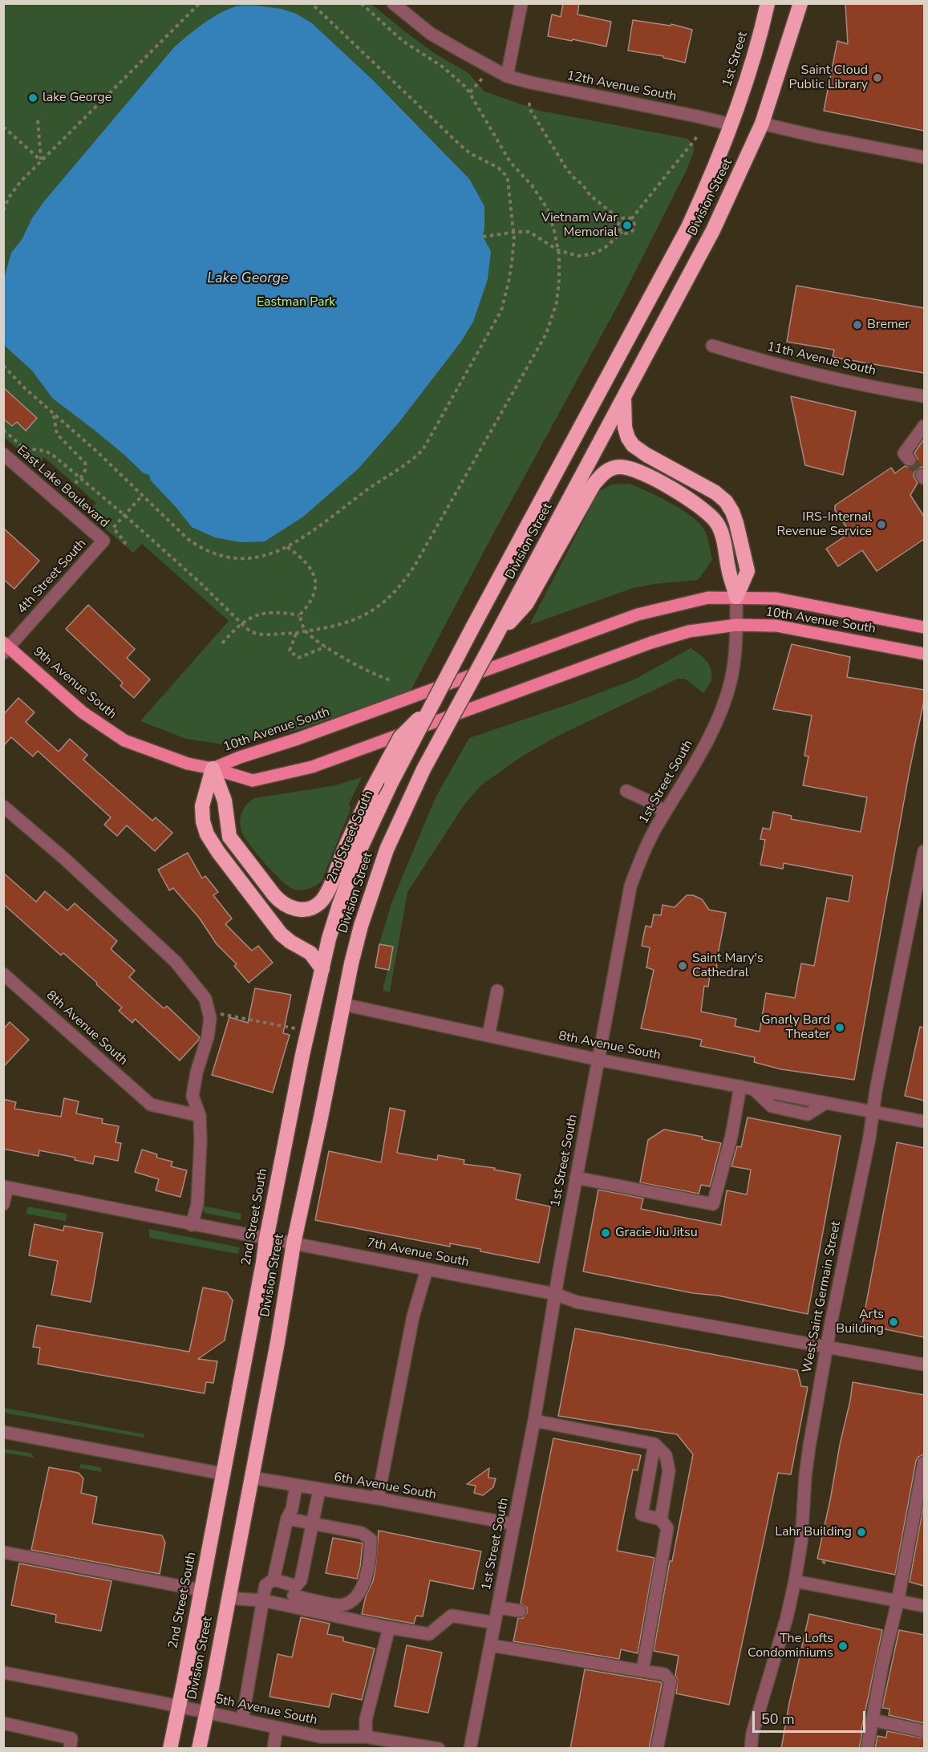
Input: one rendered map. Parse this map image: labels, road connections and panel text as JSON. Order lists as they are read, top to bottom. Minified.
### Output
{"streets":{"highway":["1st Street","Division Street","2nd Street South"],"main road":["10th Avenue South","9th Avenue South"],"street":["12th Avenue South","11th Avenue South","East Lake Boulevard","4th Street South","1st Street South","8th Avenue South","7th Avenue South","West Saint Germain Street","6th Avenue South","5th Avenue South"]},"crossings":[["1st Street","12th Avenue South"],["1st Street","Division Street"],["12th Avenue South","Division Street"],["Division Street","2nd Street South"],["Division Street","8th Avenue South"],["Division Street","7th Avenue South"],["Division Street","6th Avenue South"],["Division Street","5th Avenue South"],["East Lake Boulevard","4th Street South"],["4th Street South","9th Avenue South"],["10th Avenue South","9th Avenue South"],["10th Avenue South","1st Street South"],["1st Street South","8th Avenue South"],["1st Street South","7th Avenue South"],["1st Street South","6th Avenue South"],["2nd Street South","7th Avenue South"],["2nd Street South","5th Avenue South"],["8th Avenue South","West Saint Germain Street"],["7th Avenue South","West Saint Germain Street"]],"water":["Lake George"],"parks":["Eastman Park"],"places":["Saint Cloud Public Library","lake George","Vietnam War Memorial","Bremer","IRS-Internal Revenue Service","Saint Mary's Cathedral","Gnarly Bard Theater","Gracie Jiu Jitsu","Arts Building","Lahr Building","The Lofts Condominiums"],"scale_bar":"50 m"}
